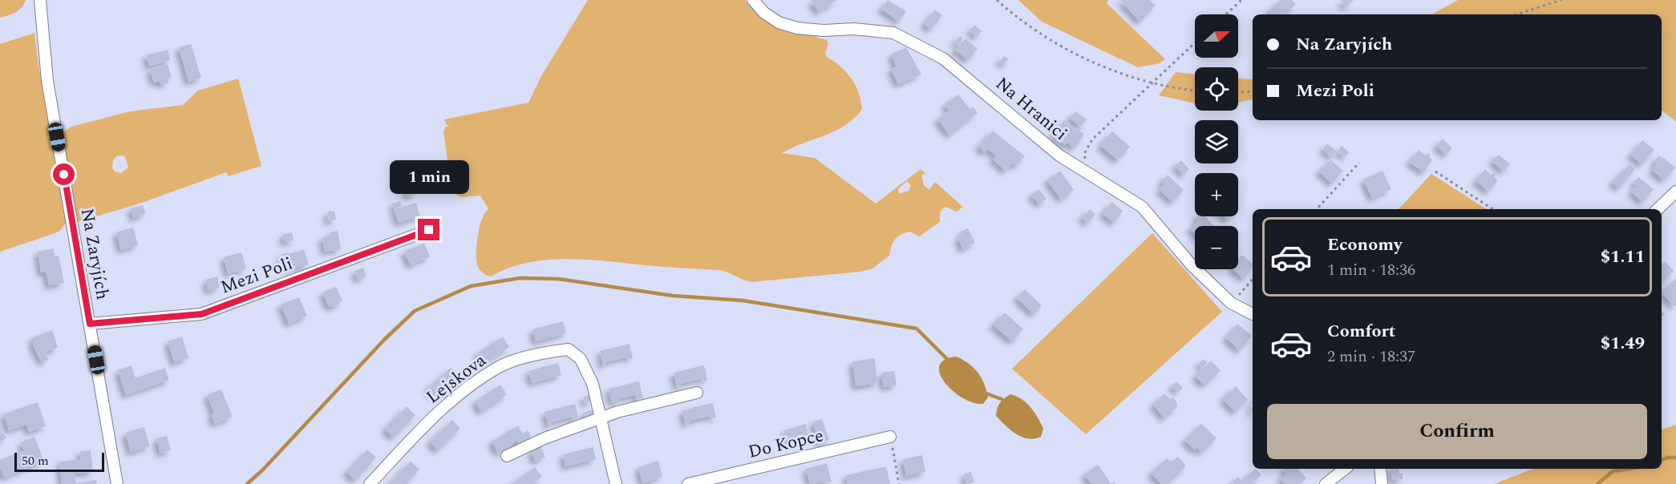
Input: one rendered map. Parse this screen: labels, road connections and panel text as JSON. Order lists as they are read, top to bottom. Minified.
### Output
{"streets":{"street":["Na Hranici","Na Zaryjích","Mezi Poli","Lejskova","Do Kopce"]},"crossings":[["Na Zaryjích","Mezi Poli"]],"scale_bar":"50 m","north":"right","page":{"map_buttons":["+","−"],"banner":["Na Zaryjích","Mezi Poli"],"bubble":"1 min","list":[{"name":"Economy","note":"1 min · 18:36","value":"$1.11"},{"name":"Comfort","note":"2 min · 18:37","value":"$1.49"}],"buttons":"Confirm","scale":"50 m"}}
